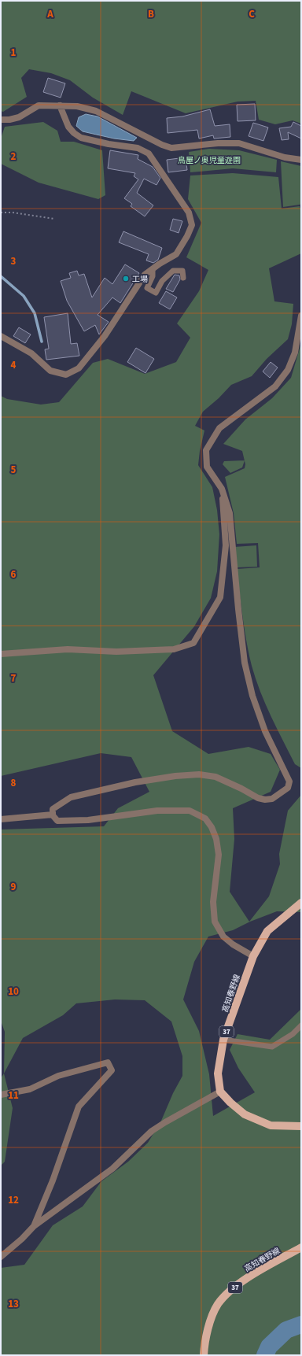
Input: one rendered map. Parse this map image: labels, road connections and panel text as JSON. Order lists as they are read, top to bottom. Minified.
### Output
{"streets":{"main road":["高知春野線","37"]},"parks":["鳥屋ノ奥児童遊園"],"places":["工場"],"grid":{"columns":["A","B","C"],"rows":["1","2","3","4","5","6","7","8","9","10","11","12","13"]}}
